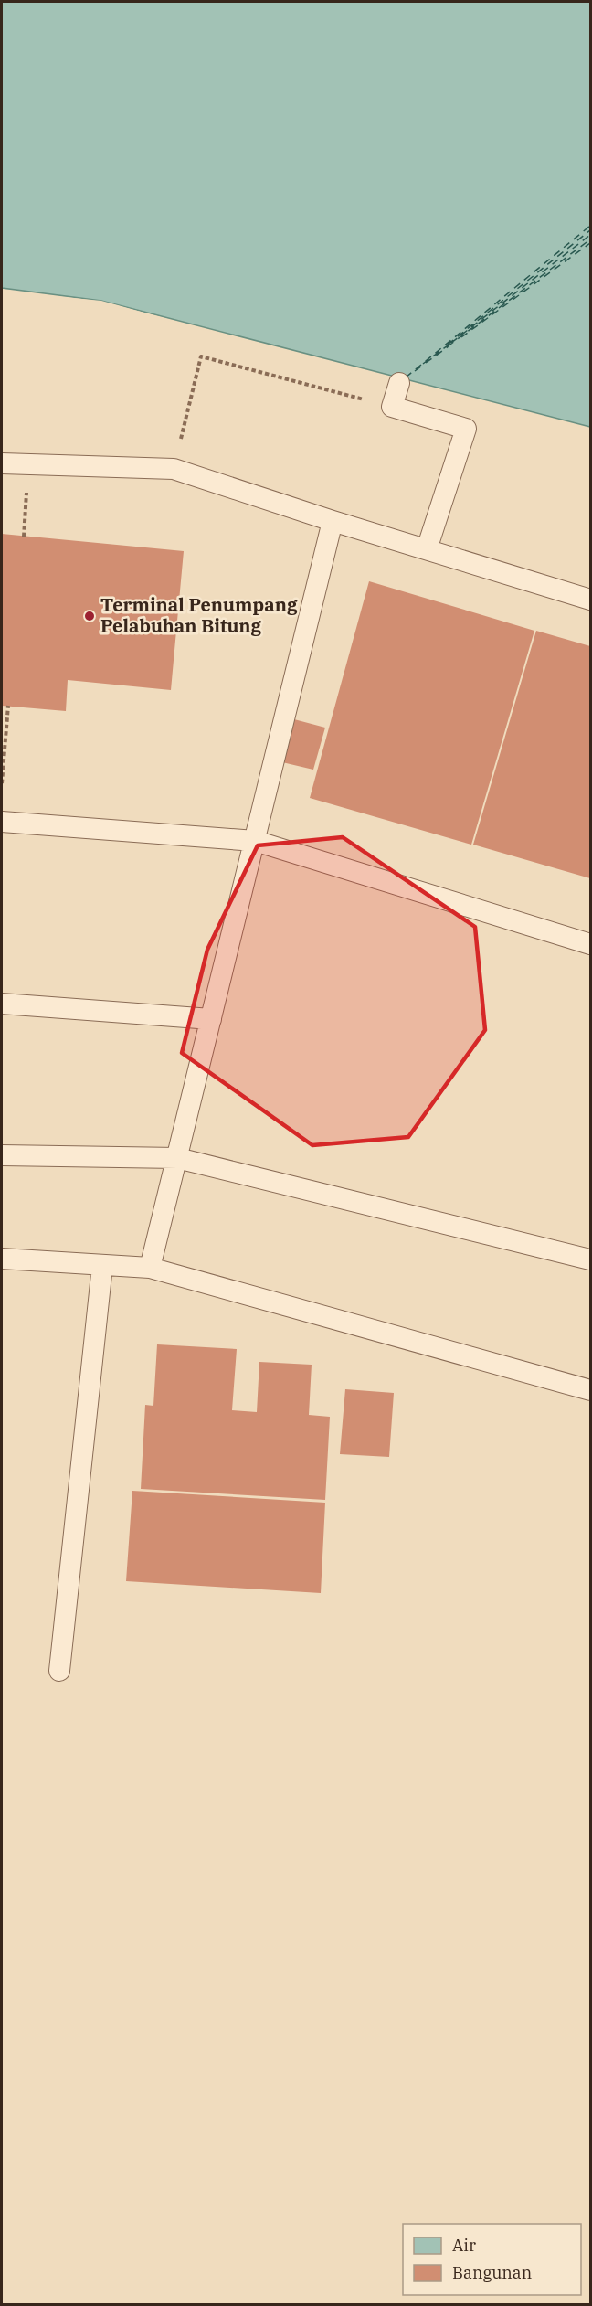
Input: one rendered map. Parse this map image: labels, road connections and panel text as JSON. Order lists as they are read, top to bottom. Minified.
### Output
{"places":["Terminal Penumpang Pelabuhan Bitung"],"legend":["Air","Bangunan"]}
